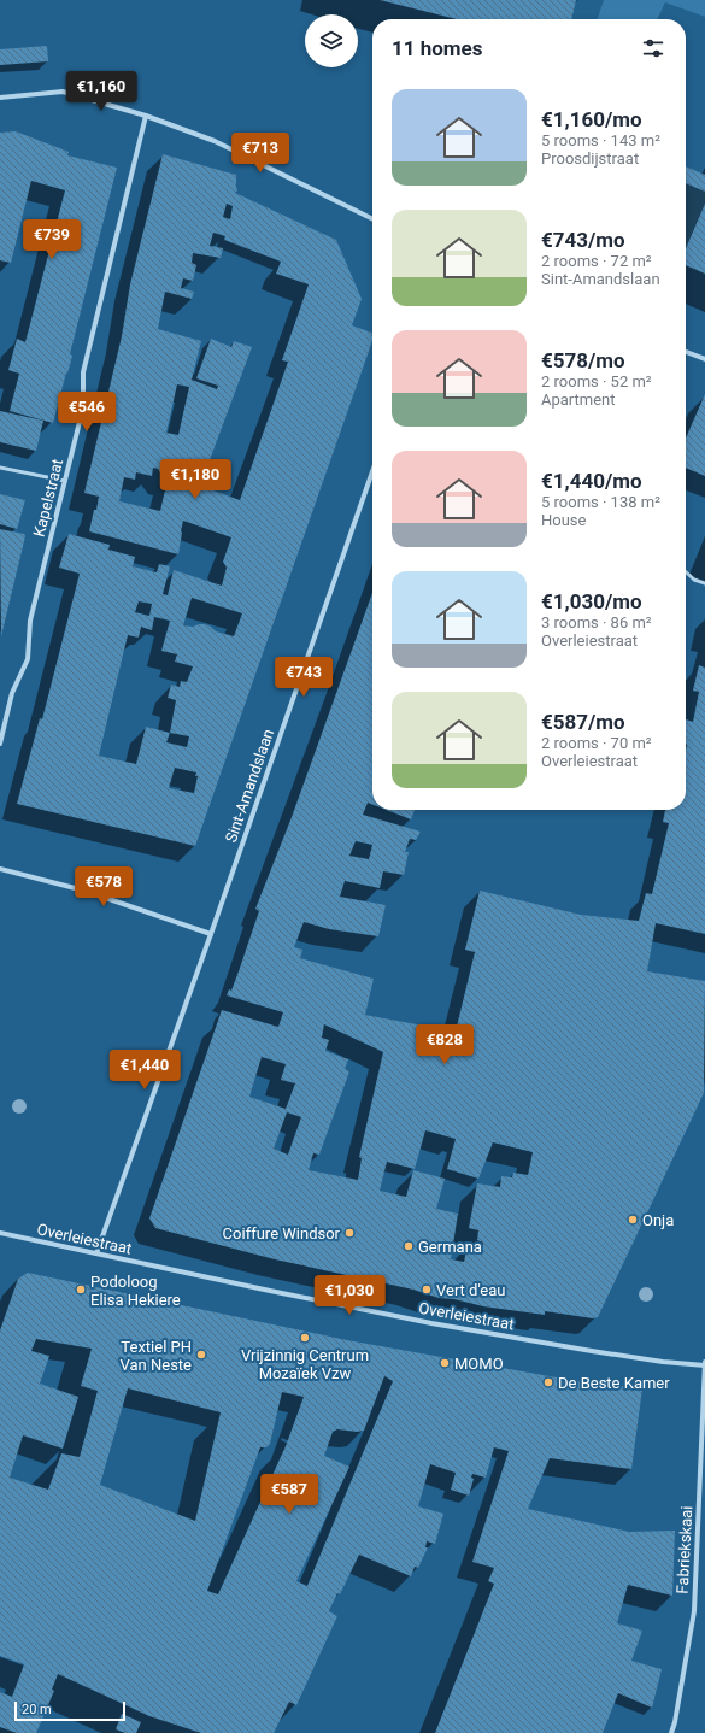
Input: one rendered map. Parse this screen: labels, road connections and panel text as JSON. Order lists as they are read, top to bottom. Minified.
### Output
{"streets":{"street":["Kapelstraat","Sint-Amandslaan","Overleiestraat","Fabriekskaai"]},"crossings":[["Sint-Amandslaan","Overleiestraat"],["Overleiestraat","Fabriekskaai"]],"places":["Onja","Coiffure Windsor","Germana","Podoloog Elisa Hekiere","Vert d'eau","Vrijzinnig Centrum Mozaïek Vzw","Textiel PH Van Neste","MOMO","De Beste Kamer"],"scale_bar":"20 m","page":{"heading":"11 homes","price":["€1,160","€713","€739","€546","€1,180","€743","€578","€828","€1,440","€1,030","€587"],"list":[{"name":"€1,160/mo","note":"5 rooms · 143 m² · Proosdijstraat"},{"name":"€743/mo","note":"2 rooms · 72 m² · Sint-Amandslaan"},{"name":"€578/mo","note":"2 rooms · 52 m² · Apartment"},{"name":"€1,440/mo","note":"5 rooms · 138 m² · House"},{"name":"€1,030/mo","note":"3 rooms · 86 m² · Overleiestraat"},{"name":"€587/mo","note":"2 rooms · 70 m² · Overleiestraat"}],"scale":"20 m"}}
